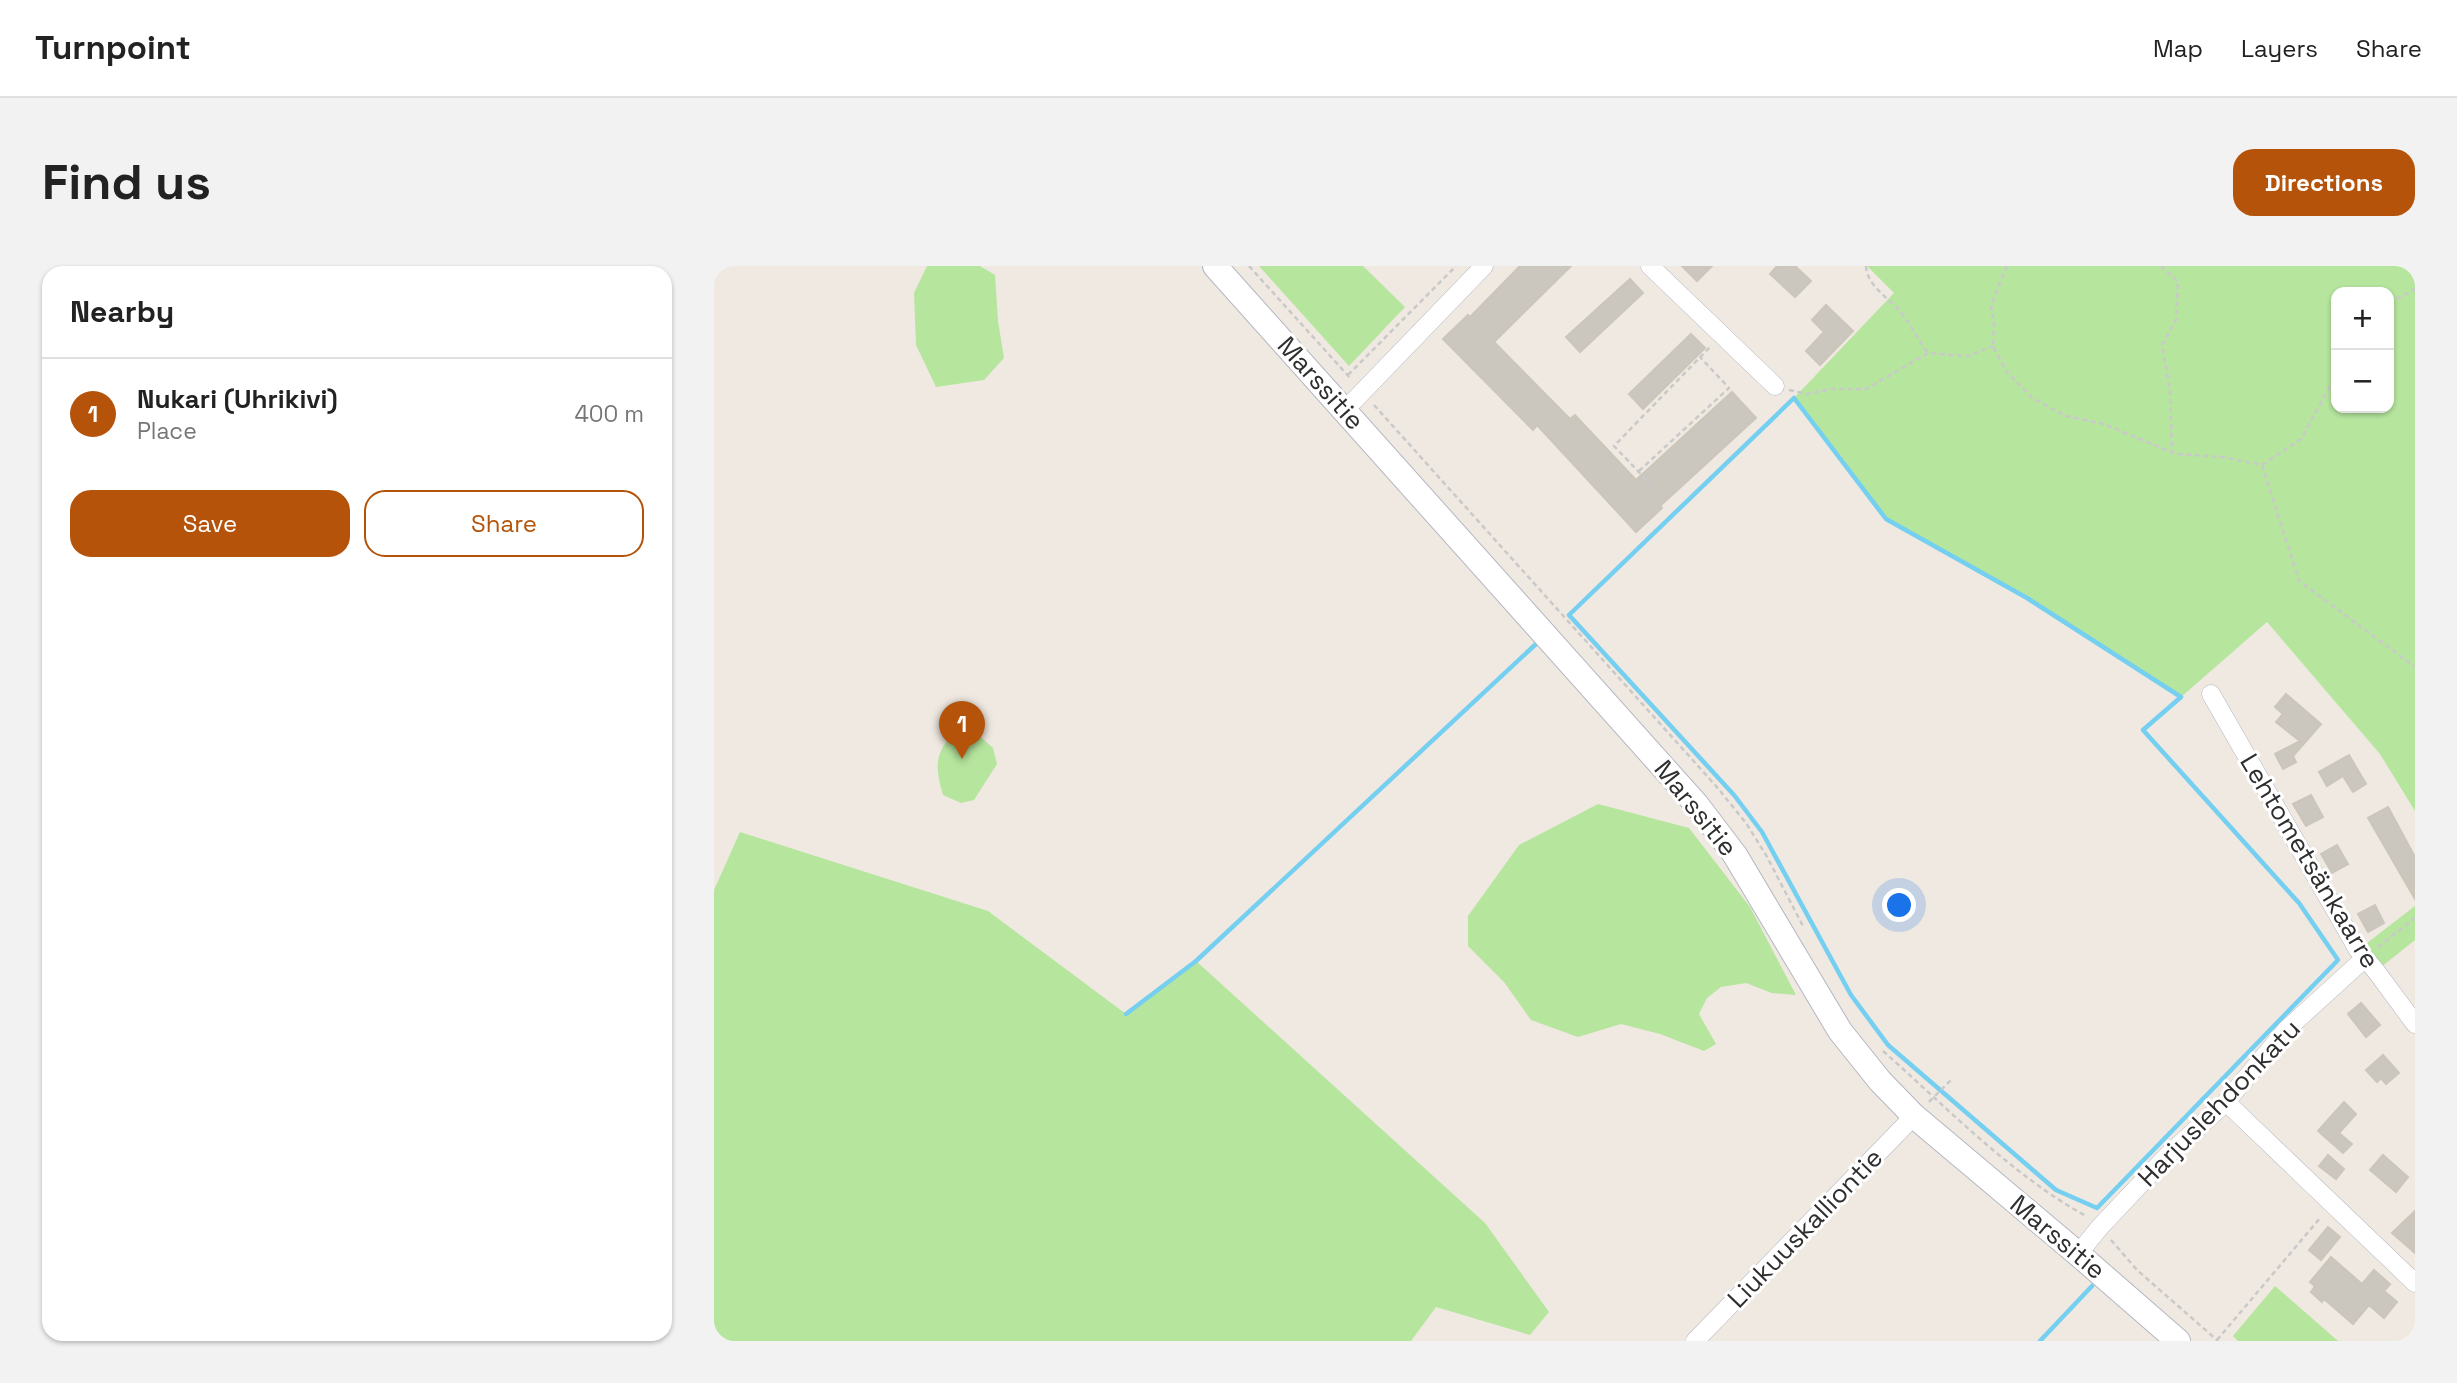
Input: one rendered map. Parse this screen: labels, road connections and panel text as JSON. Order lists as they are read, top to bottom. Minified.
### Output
{"streets":{"main road":["Marssitie"],"street":["Lehtometsänkaarre","Harjuslehdonkatu","Liukuuskalliontie"]},"crossings":[["Marssitie","Harjuslehdonkatu"],["Marssitie","Liukuuskalliontie"],["Lehtometsänkaarre","Harjuslehdonkatu"]],"page":{"header":"Turnpoint","nav":["Map","Layers","Share"],"buttons":["Directions",["Save","Share"]],"title":"Find us","heading":"Nearby","map_buttons":["+","−"],"list":[{"mark":"1","name":"Nukari (Uhrikivi)","note":"Place","value":"400 m"}],"pins":"1"}}
